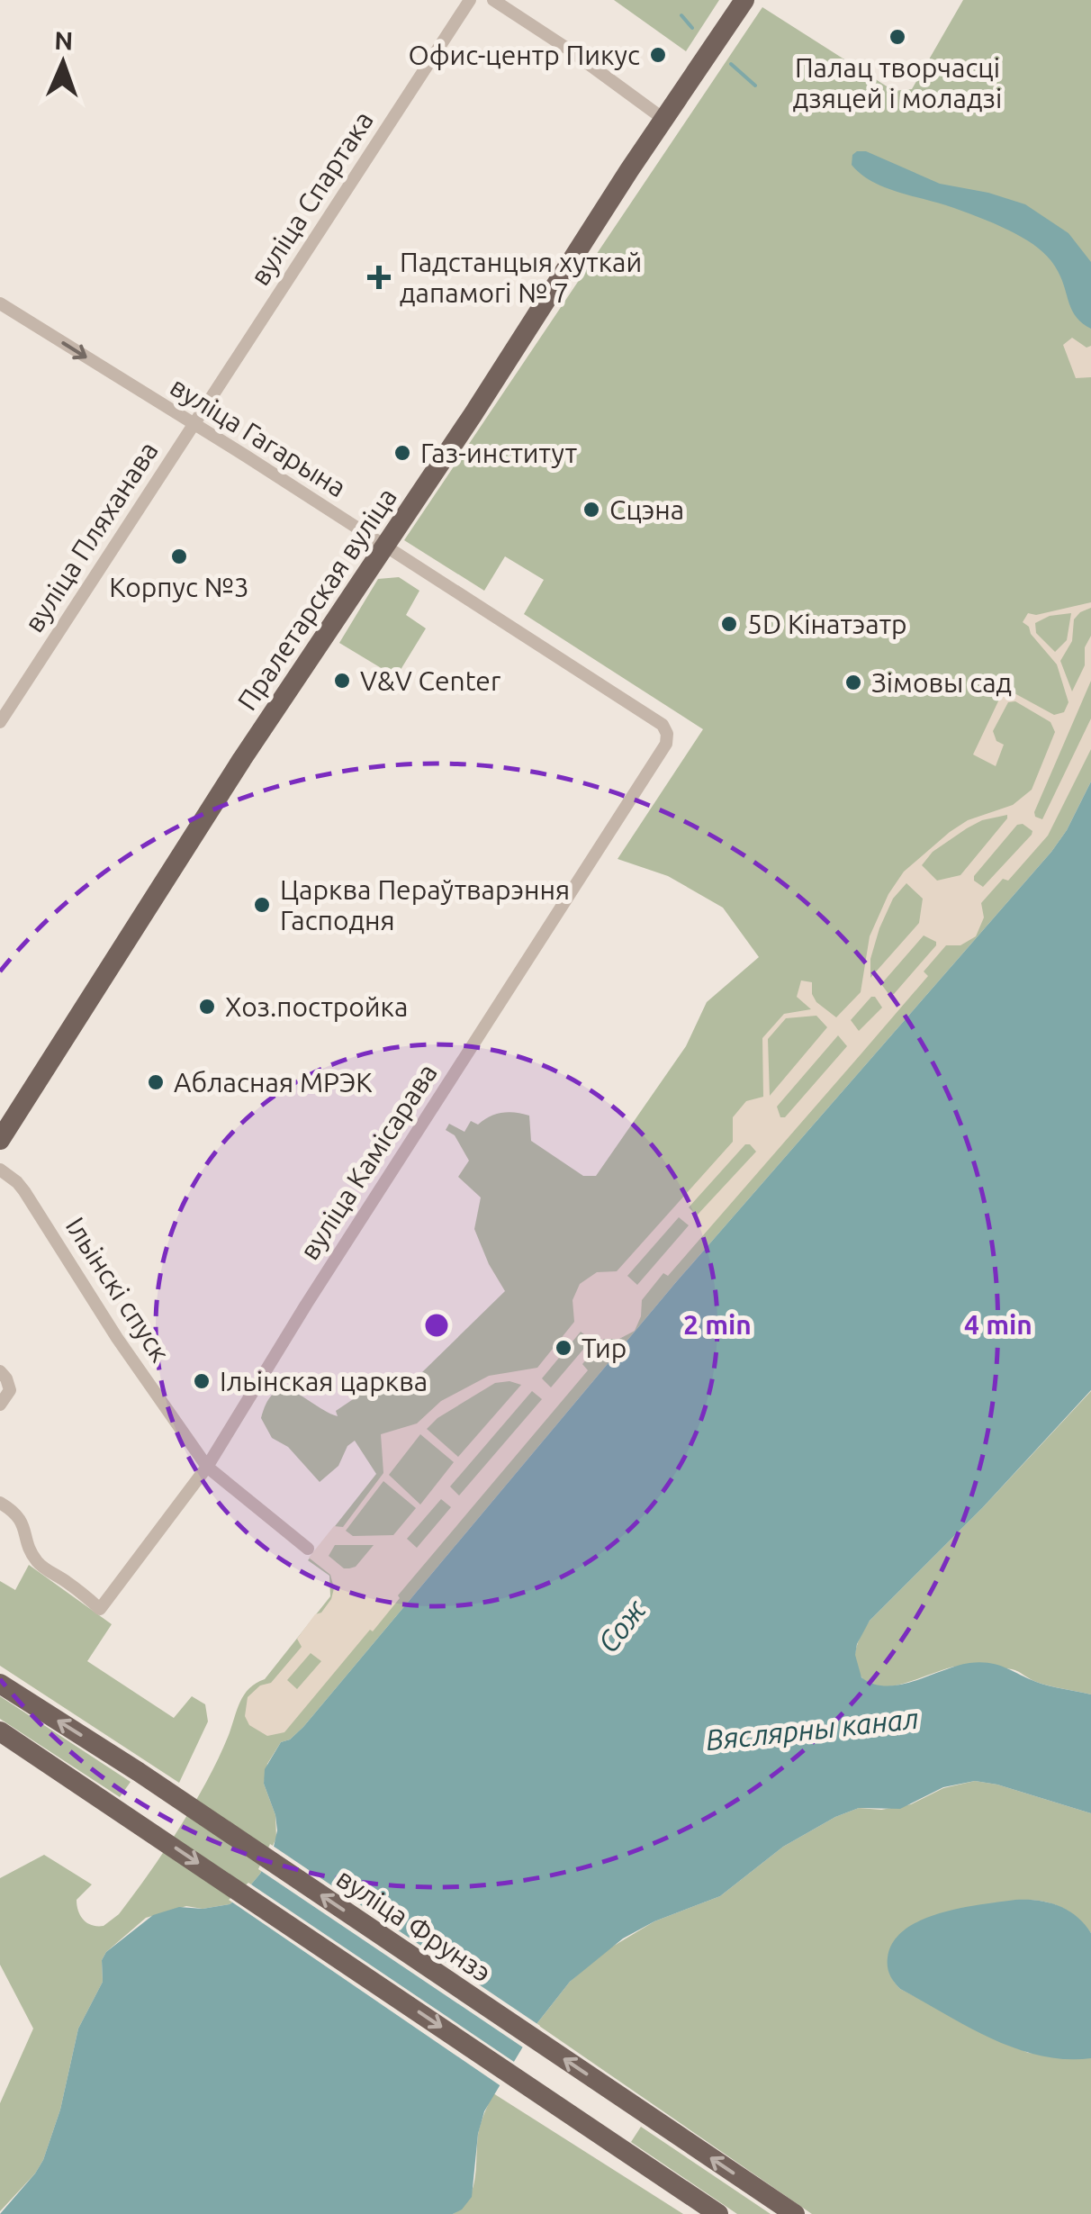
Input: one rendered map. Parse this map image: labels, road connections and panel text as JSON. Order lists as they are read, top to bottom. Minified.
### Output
{"streets":{"main road":["Пралетарская вуліца","вуліца Фрунзэ"],"street":["вуліца Спартака","вуліца Гагарына","вуліца Пляханава","вуліца Камісарава","Ільінскі спуск"]},"crossings":[["вуліца Спартака","вуліца Гагарына"],["вуліца Спартака","вуліца Пляханава"],["вуліца Гагарына","вуліца Пляханава"],["вуліца Гагарына","Пралетарская вуліца"],["вуліца Гагарына","вуліца Камісарава"],["вуліца Камісарава","Ільінскі спуск"]],"water":["Сож","Вяслярны канал"],"places":{"other":["Палац творчасці дзяцей і моладзі","Офис-центр Пикус","Газ-институт","Сцэна","Корпус №3","5D Кінатэатр","V&V Center","Зімовы сад","Царква Пераўтварэння Гасподня","Хоз.постройка","Абласная МРЭК","Тир","Ільінская царква"],"health":["Падстанцыя хуткай дапамогі № 7"]},"north":"top","rings":["2 min","4 min"]}
